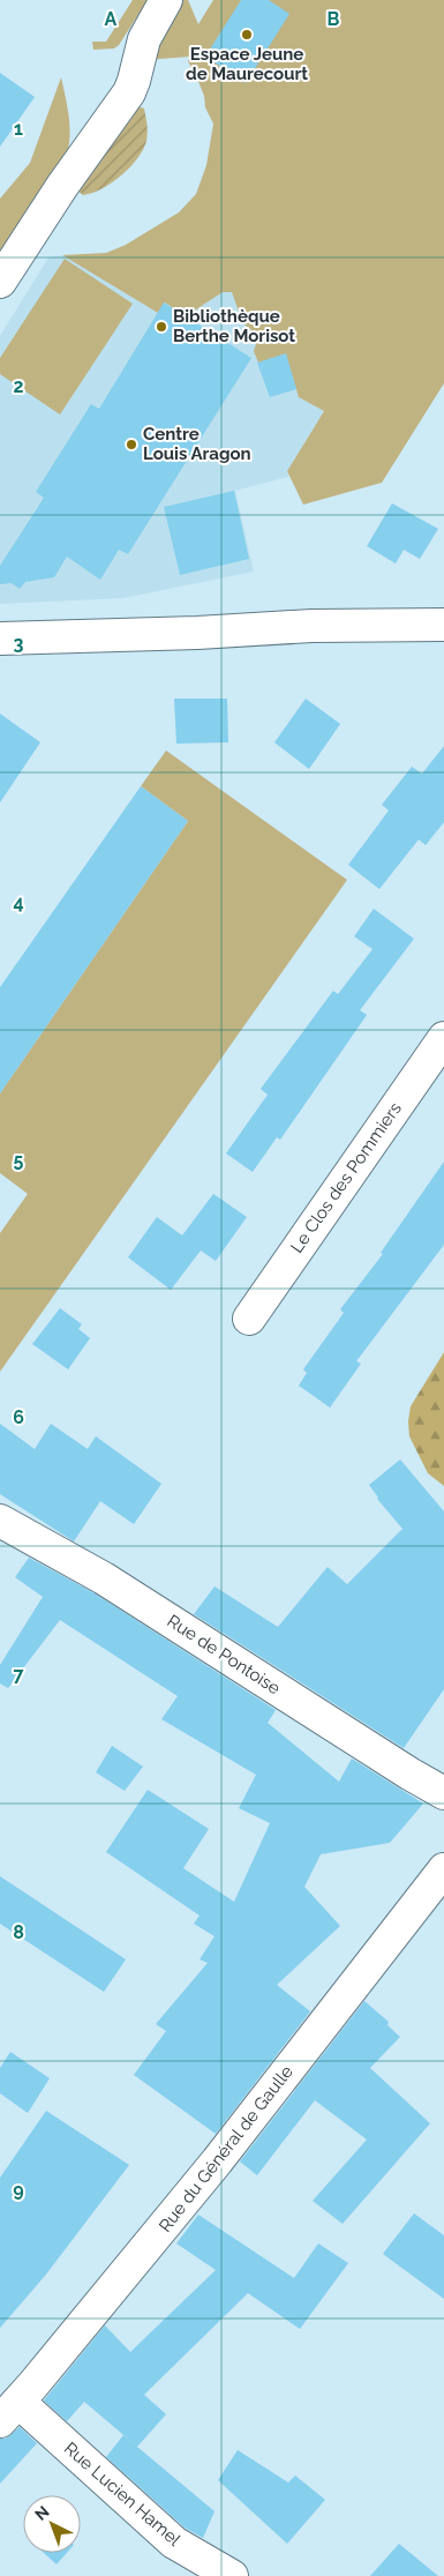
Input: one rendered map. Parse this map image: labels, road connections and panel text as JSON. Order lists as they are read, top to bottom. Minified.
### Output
{"streets":{"street":["Le Clos des Pommiers","Rue de Pontoise","Rue du Général de Gaulle","Rue Lucien Hamel"]},"crossings":[["Rue du Général de Gaulle","Rue Lucien Hamel"]],"places":["Espace Jeune de Maurecourt","Bibliothèque Berthe Morisot","Centre Louis Aragon"],"north":"top left","grid":{"columns":["A","B"],"rows":["1","2","3","4","5","6","7","8","9"]}}
